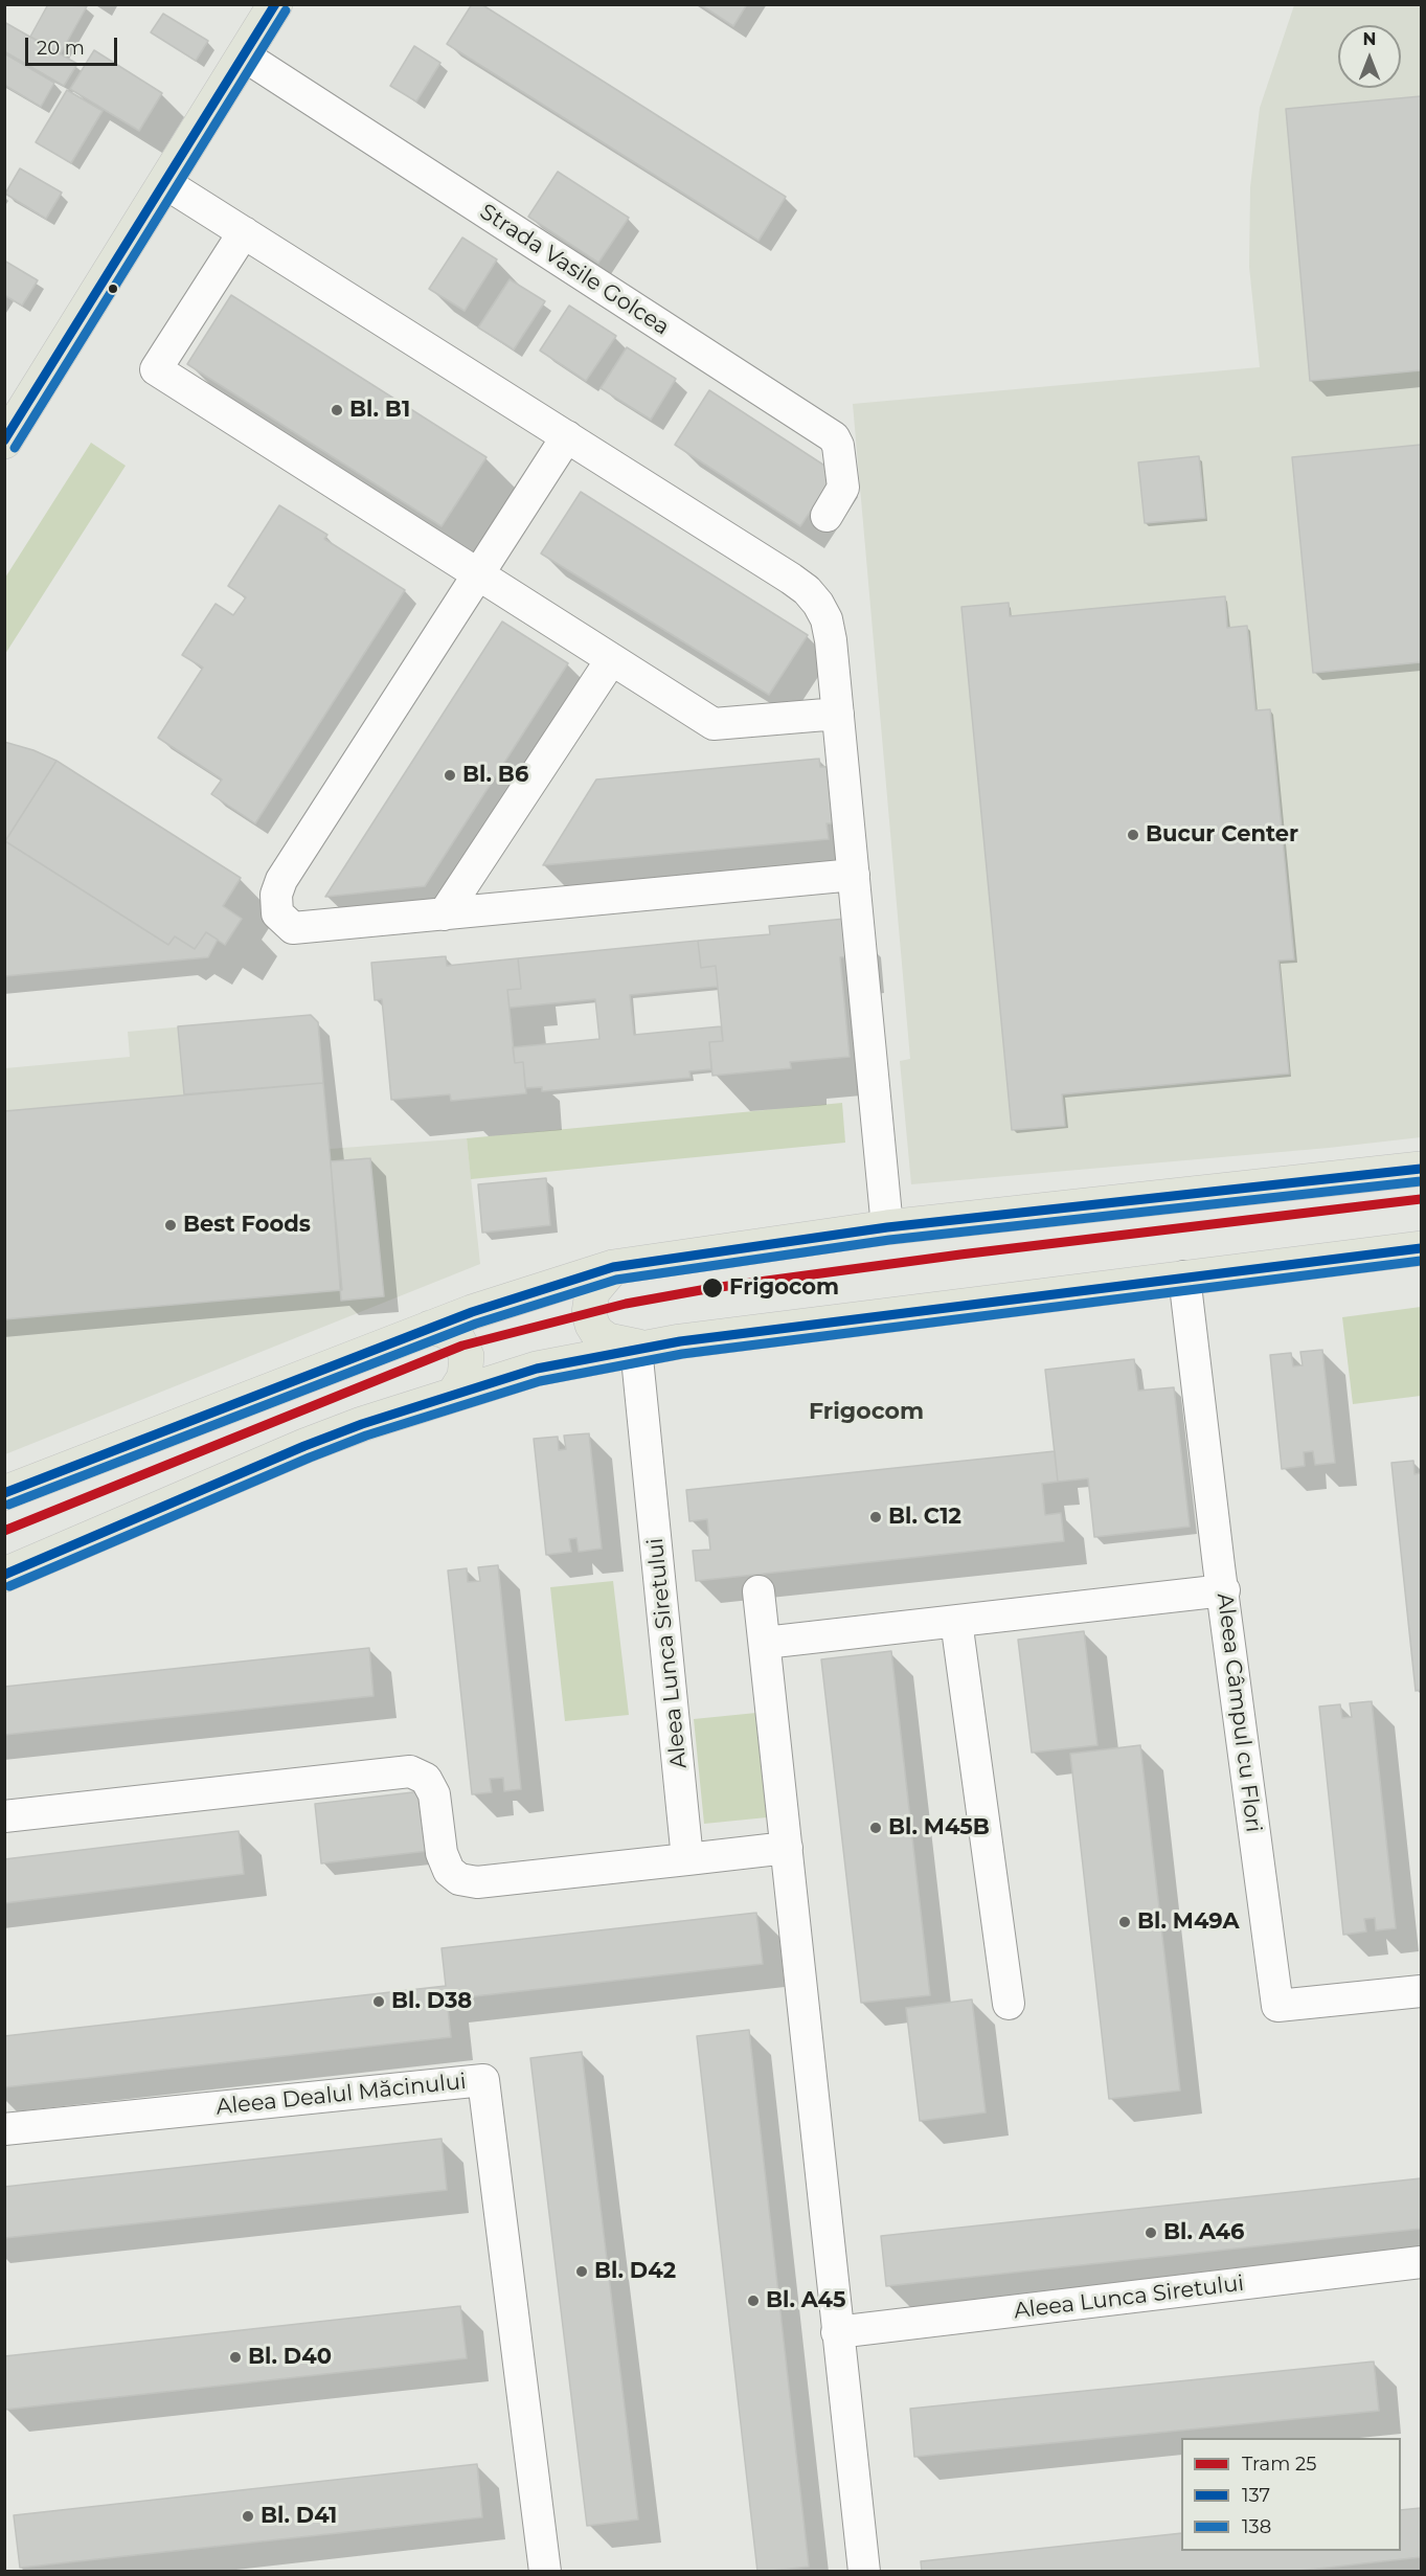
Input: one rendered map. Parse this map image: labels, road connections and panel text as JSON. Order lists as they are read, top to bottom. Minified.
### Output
{"streets":{"street":["Strada Vasile Golcea","Aleea Lunca Siretului","Aleea Câmpul cu Flori","Aleea Dealul Măcinului"]},"districts":["Frigocom"],"places":["Bl. B1","Bl. B6","Bucur Center","Best Foods","Frigocom","Bl. C12","Bl. M45B","Bl. M49A","Bl. D38","Bl. A46","Bl. D42","Bl. A45","Bl. D40","Bl. D41"],"lines":["transit line 137","transit line 138","tram line 25"],"legend":["Tram 25","137","138"],"scale_bar":"20 m","north":"top"}
